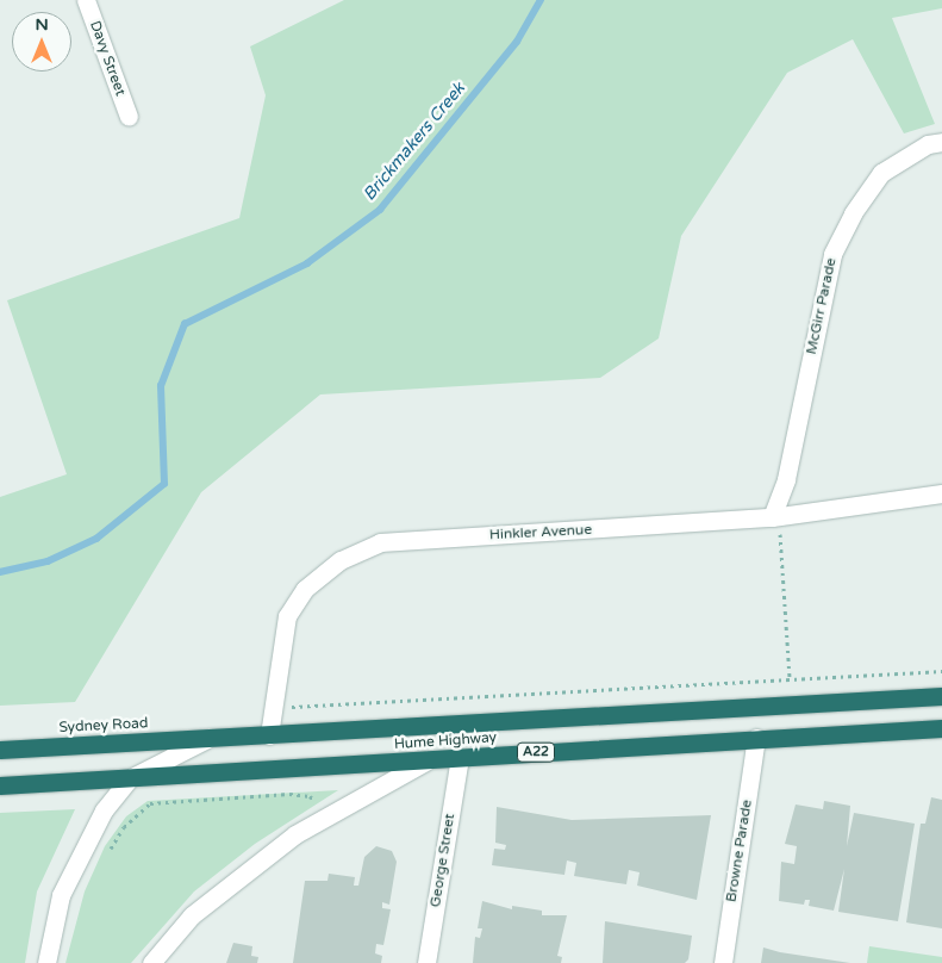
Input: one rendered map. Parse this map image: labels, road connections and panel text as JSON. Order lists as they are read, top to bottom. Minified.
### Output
{"streets":{"highway":["Sydney Road","Hume Highway","A22"],"street":["Davy Street","McGirr Parade","Hinkler Avenue","Browne Parade","George Street"]},"crossings":[["McGirr Parade","Hinkler Avenue"],["Hinkler Avenue","Hume Highway"],["Sydney Road","Hume Highway"],["Hume Highway","A22"],["Hume Highway","Browne Parade"],["Hume Highway","George Street"]],"water":["Brickmakers Creek"],"north":"top"}
